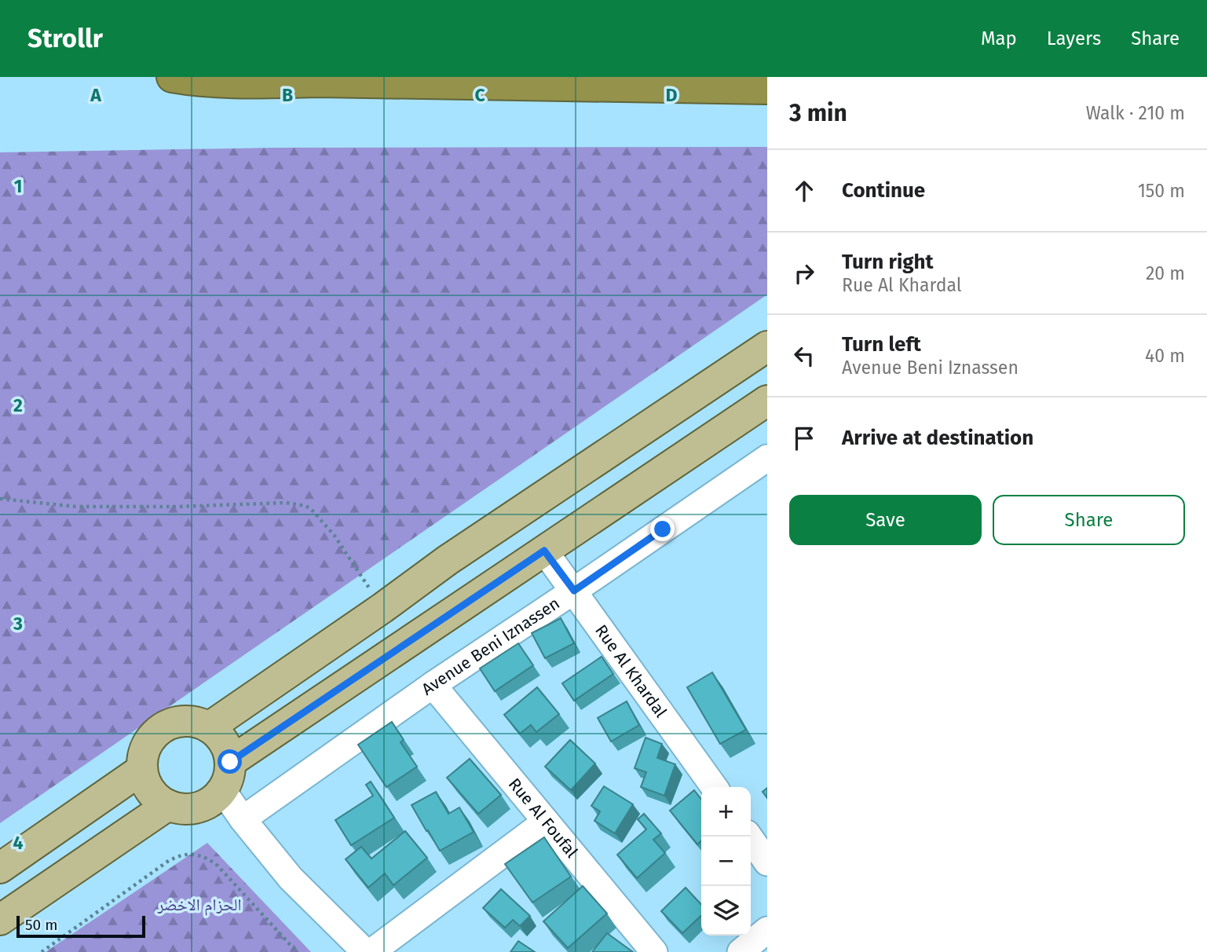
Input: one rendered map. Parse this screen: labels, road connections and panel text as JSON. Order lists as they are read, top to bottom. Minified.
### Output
{"streets":{"street":["Avenue Beni Iznassen","Rue Al Khardal","Rue Al Foufal"]},"crossings":[["Avenue Beni Iznassen","Rue Al Khardal"],["Avenue Beni Iznassen","Rue Al Foufal"]],"parks":["الحزام الاخضر"],"scale_bar":"50 m","page":{"header":"Strollr","nav":["Map","Layers","Share"],"heading":["3 min","Walk · 210 m"],"list":[["Continue","150 m"],["Turn right","Rue Al Khardal","20 m"],["Turn left","Avenue Beni Iznassen","40 m"],"Arrive at destination"],"buttons":["Save","Share"],"map_buttons":["+","−"],"scale":"50 m"},"grid":{"columns":["A","B","C","D"],"rows":["1","2","3","4"]}}
